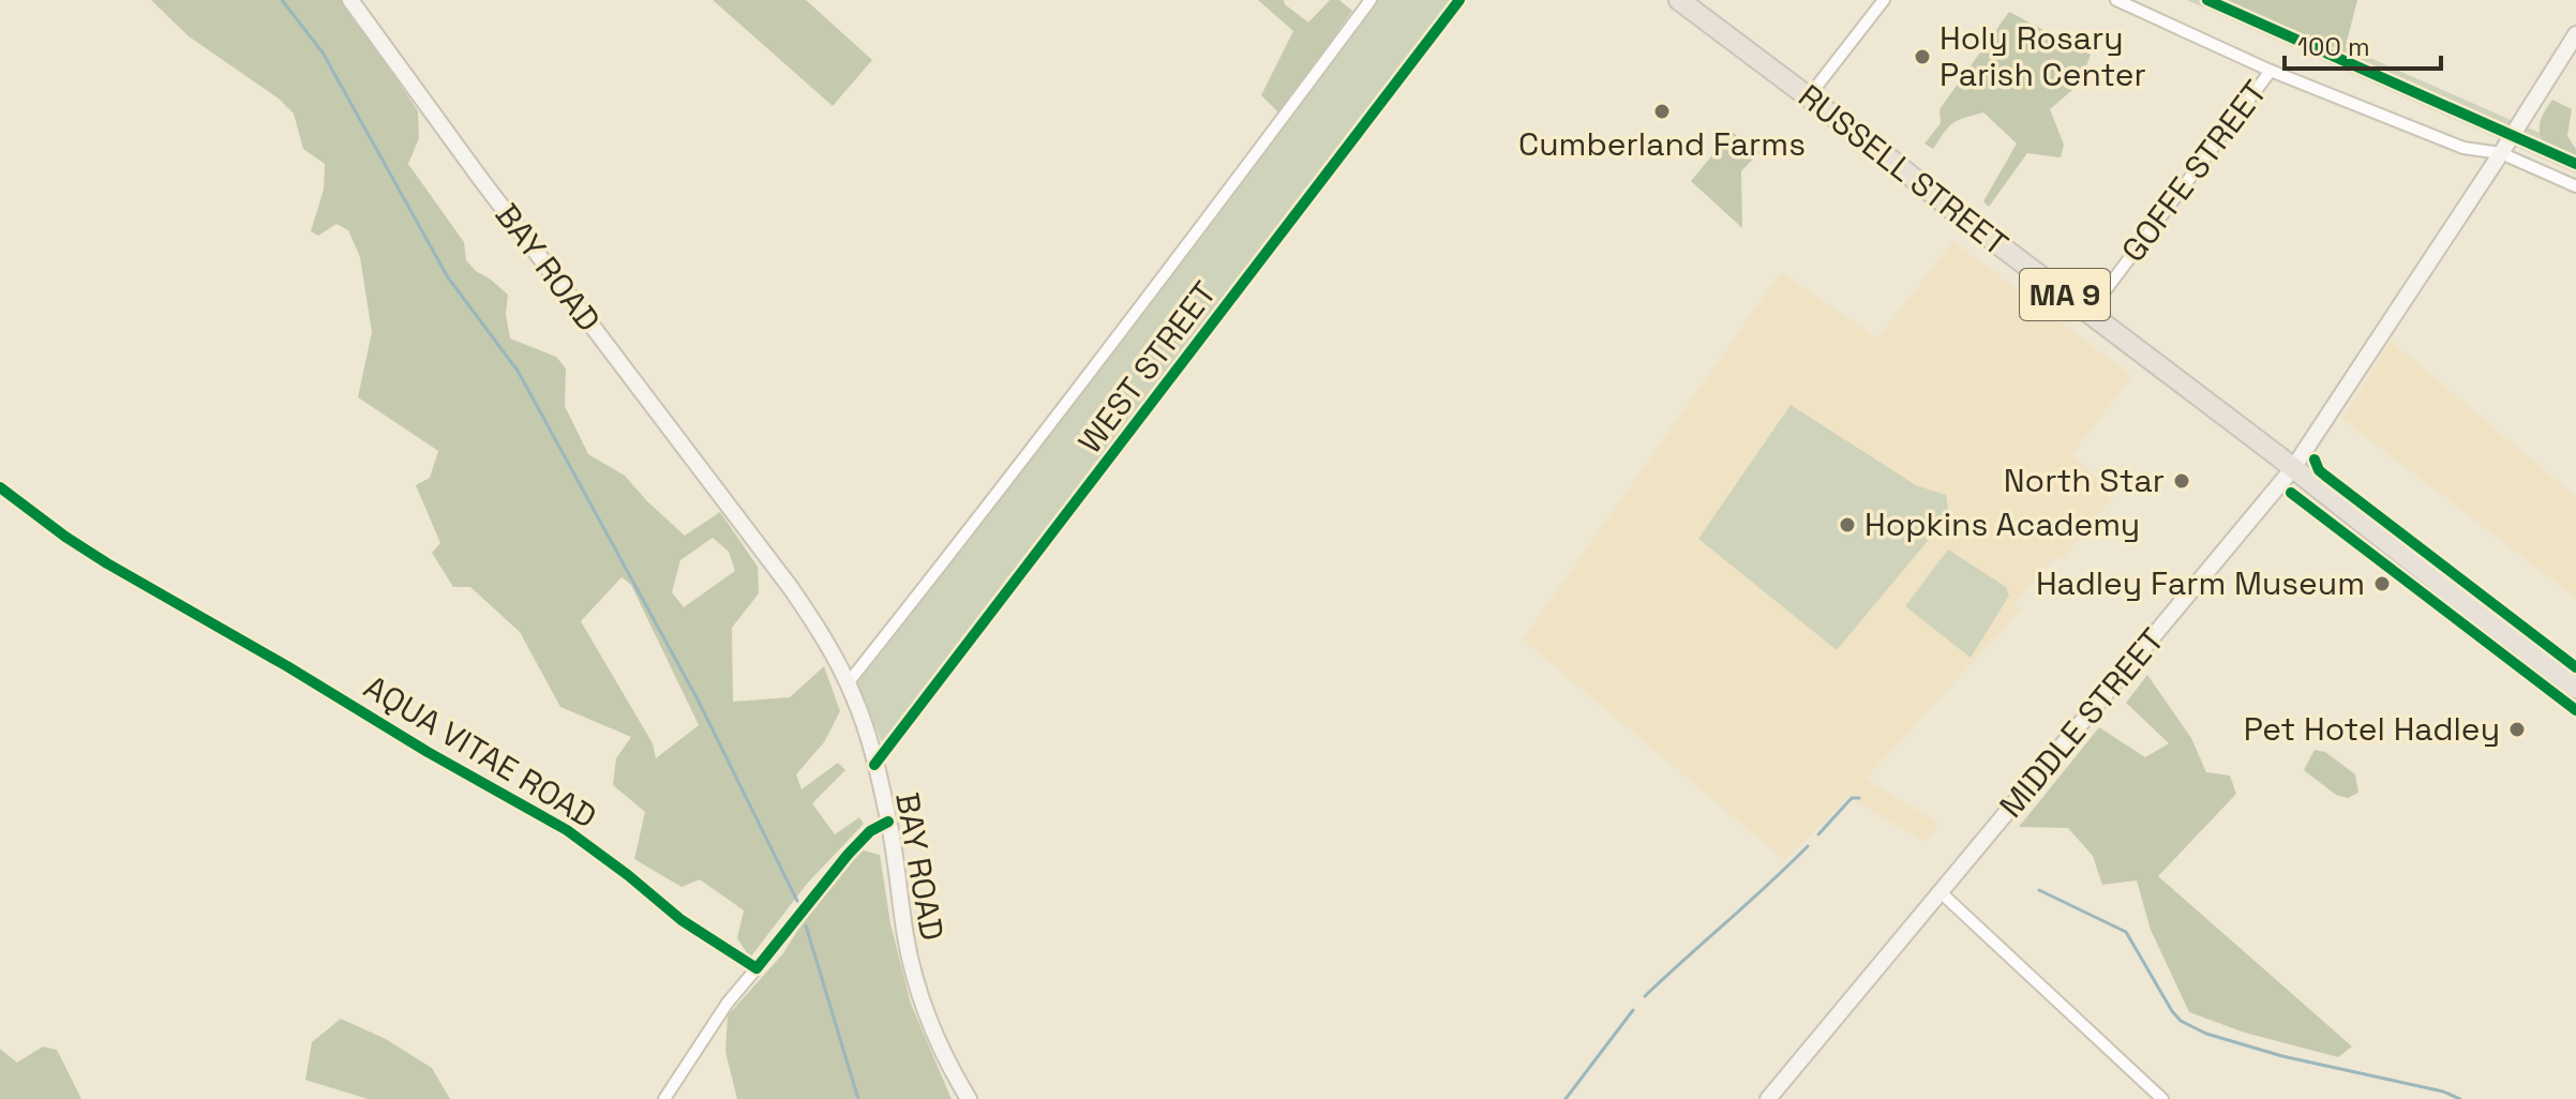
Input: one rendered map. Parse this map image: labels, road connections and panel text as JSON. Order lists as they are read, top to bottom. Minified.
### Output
{"streets":{"highway":["RUSSELL STREET","MA 9"],"main road":["BAY ROAD","MIDDLE STREET"],"street":["GOFFE STREET","WEST STREET","AQUA VITAE ROAD"]},"crossings":[["RUSSELL STREET","GOFFE STREET"],["RUSSELL STREET","MIDDLE STREET"],["BAY ROAD","WEST STREET"]],"places":["Holy Rosary Parish Center","Cumberland Farms","North Star","Hopkins Academy","Hadley Farm Museum","Pet Hotel Hadley"],"scale_bar":"100 m"}
